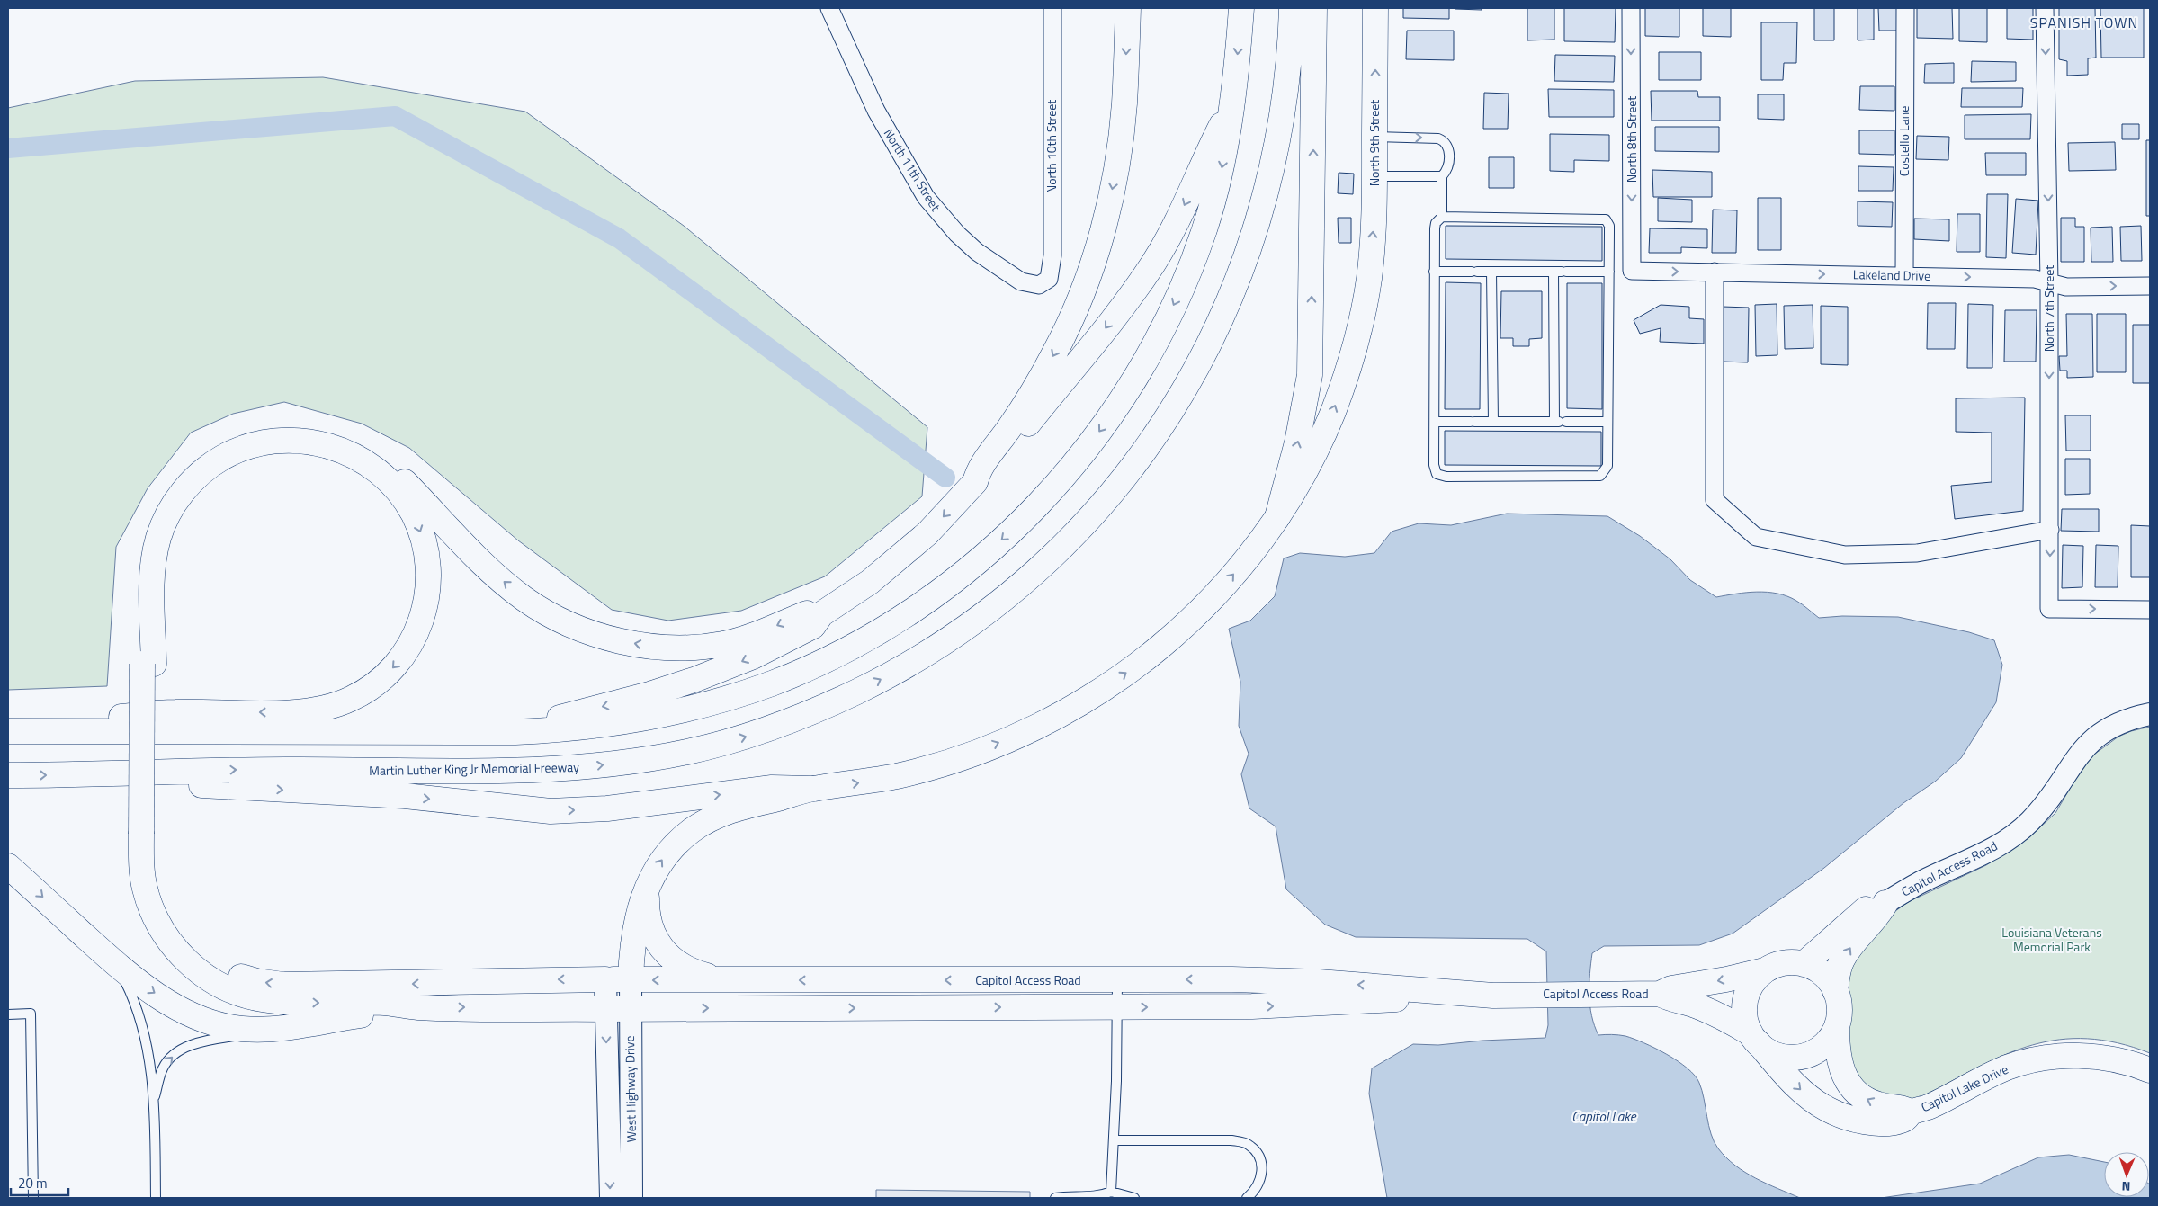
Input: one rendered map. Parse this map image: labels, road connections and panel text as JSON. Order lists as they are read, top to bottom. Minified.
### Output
{"streets":{"main road":["North 9th Street","Martin Luther King Jr Memorial Freeway","Capitol Access Road","Capitol Lake Drive"],"street":["North 8th Street","Costello Lane","North 10th Street","North 11th Street","Lakeland Drive","North 7th Street","West Highway Drive"]},"crossings":[["North 8th Street","Lakeland Drive"],["Costello Lane","Lakeland Drive"],["North 10th Street","North 11th Street"],["Lakeland Drive","North 7th Street"],["Capitol Access Road","Capitol Lake Drive"],["Capitol Access Road","West Highway Drive"]],"one_way":["North 8th Street","North 9th Street","Lakeland Drive","North 7th Street"],"districts":["SPANISH TOWN"],"water":["Capitol Lake"],"parks":["Louisiana Veterans Memorial Park"],"scale_bar":"20 m","north":"bottom"}
